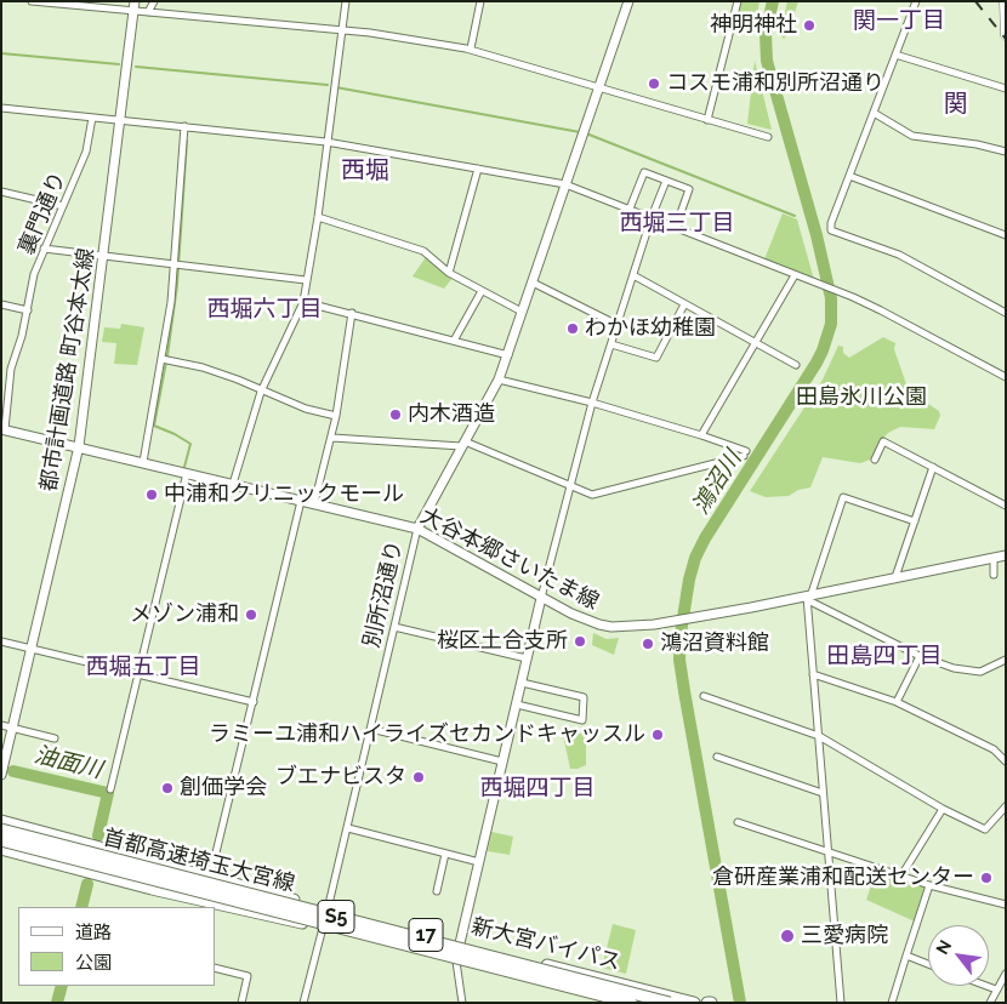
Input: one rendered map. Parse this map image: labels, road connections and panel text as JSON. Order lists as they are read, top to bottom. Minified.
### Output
{"streets":{"highway":["首都高速埼玉大宮線","S5","17","新大宮バイパス"],"street":["裏門通り","都市計画道路 町谷本太線","大谷本郷さいたま線","別所沼通り"]},"crossings":[["裏門通り","大谷本郷さいたま線"],["都市計画道路 町谷本太線","大谷本郷さいたま線"],["大谷本郷さいたま線","別所沼通り"],["別所沼通り","新大宮バイパス"]],"districts":["関一丁目","関","西堀","西堀三丁目","西堀六丁目","田島四丁目","西堀五丁目","西堀四丁目"],"water":["鴻沼川","油面川"],"parks":["田島氷川公園"],"places":["神明神社","コスモ浦和別所沼通り","わかほ幼稚園","内木酒造","中浦和クリニックモール","メゾン浦和","桜区土合支所","鴻沼資料館","ラミーユ浦和ハイライズセカンドキャッスル","ブエナビスタ","創価学会","倉研産業浦和配送センター","三愛病院"],"legend":["道路","公園"],"north":"top left"}
